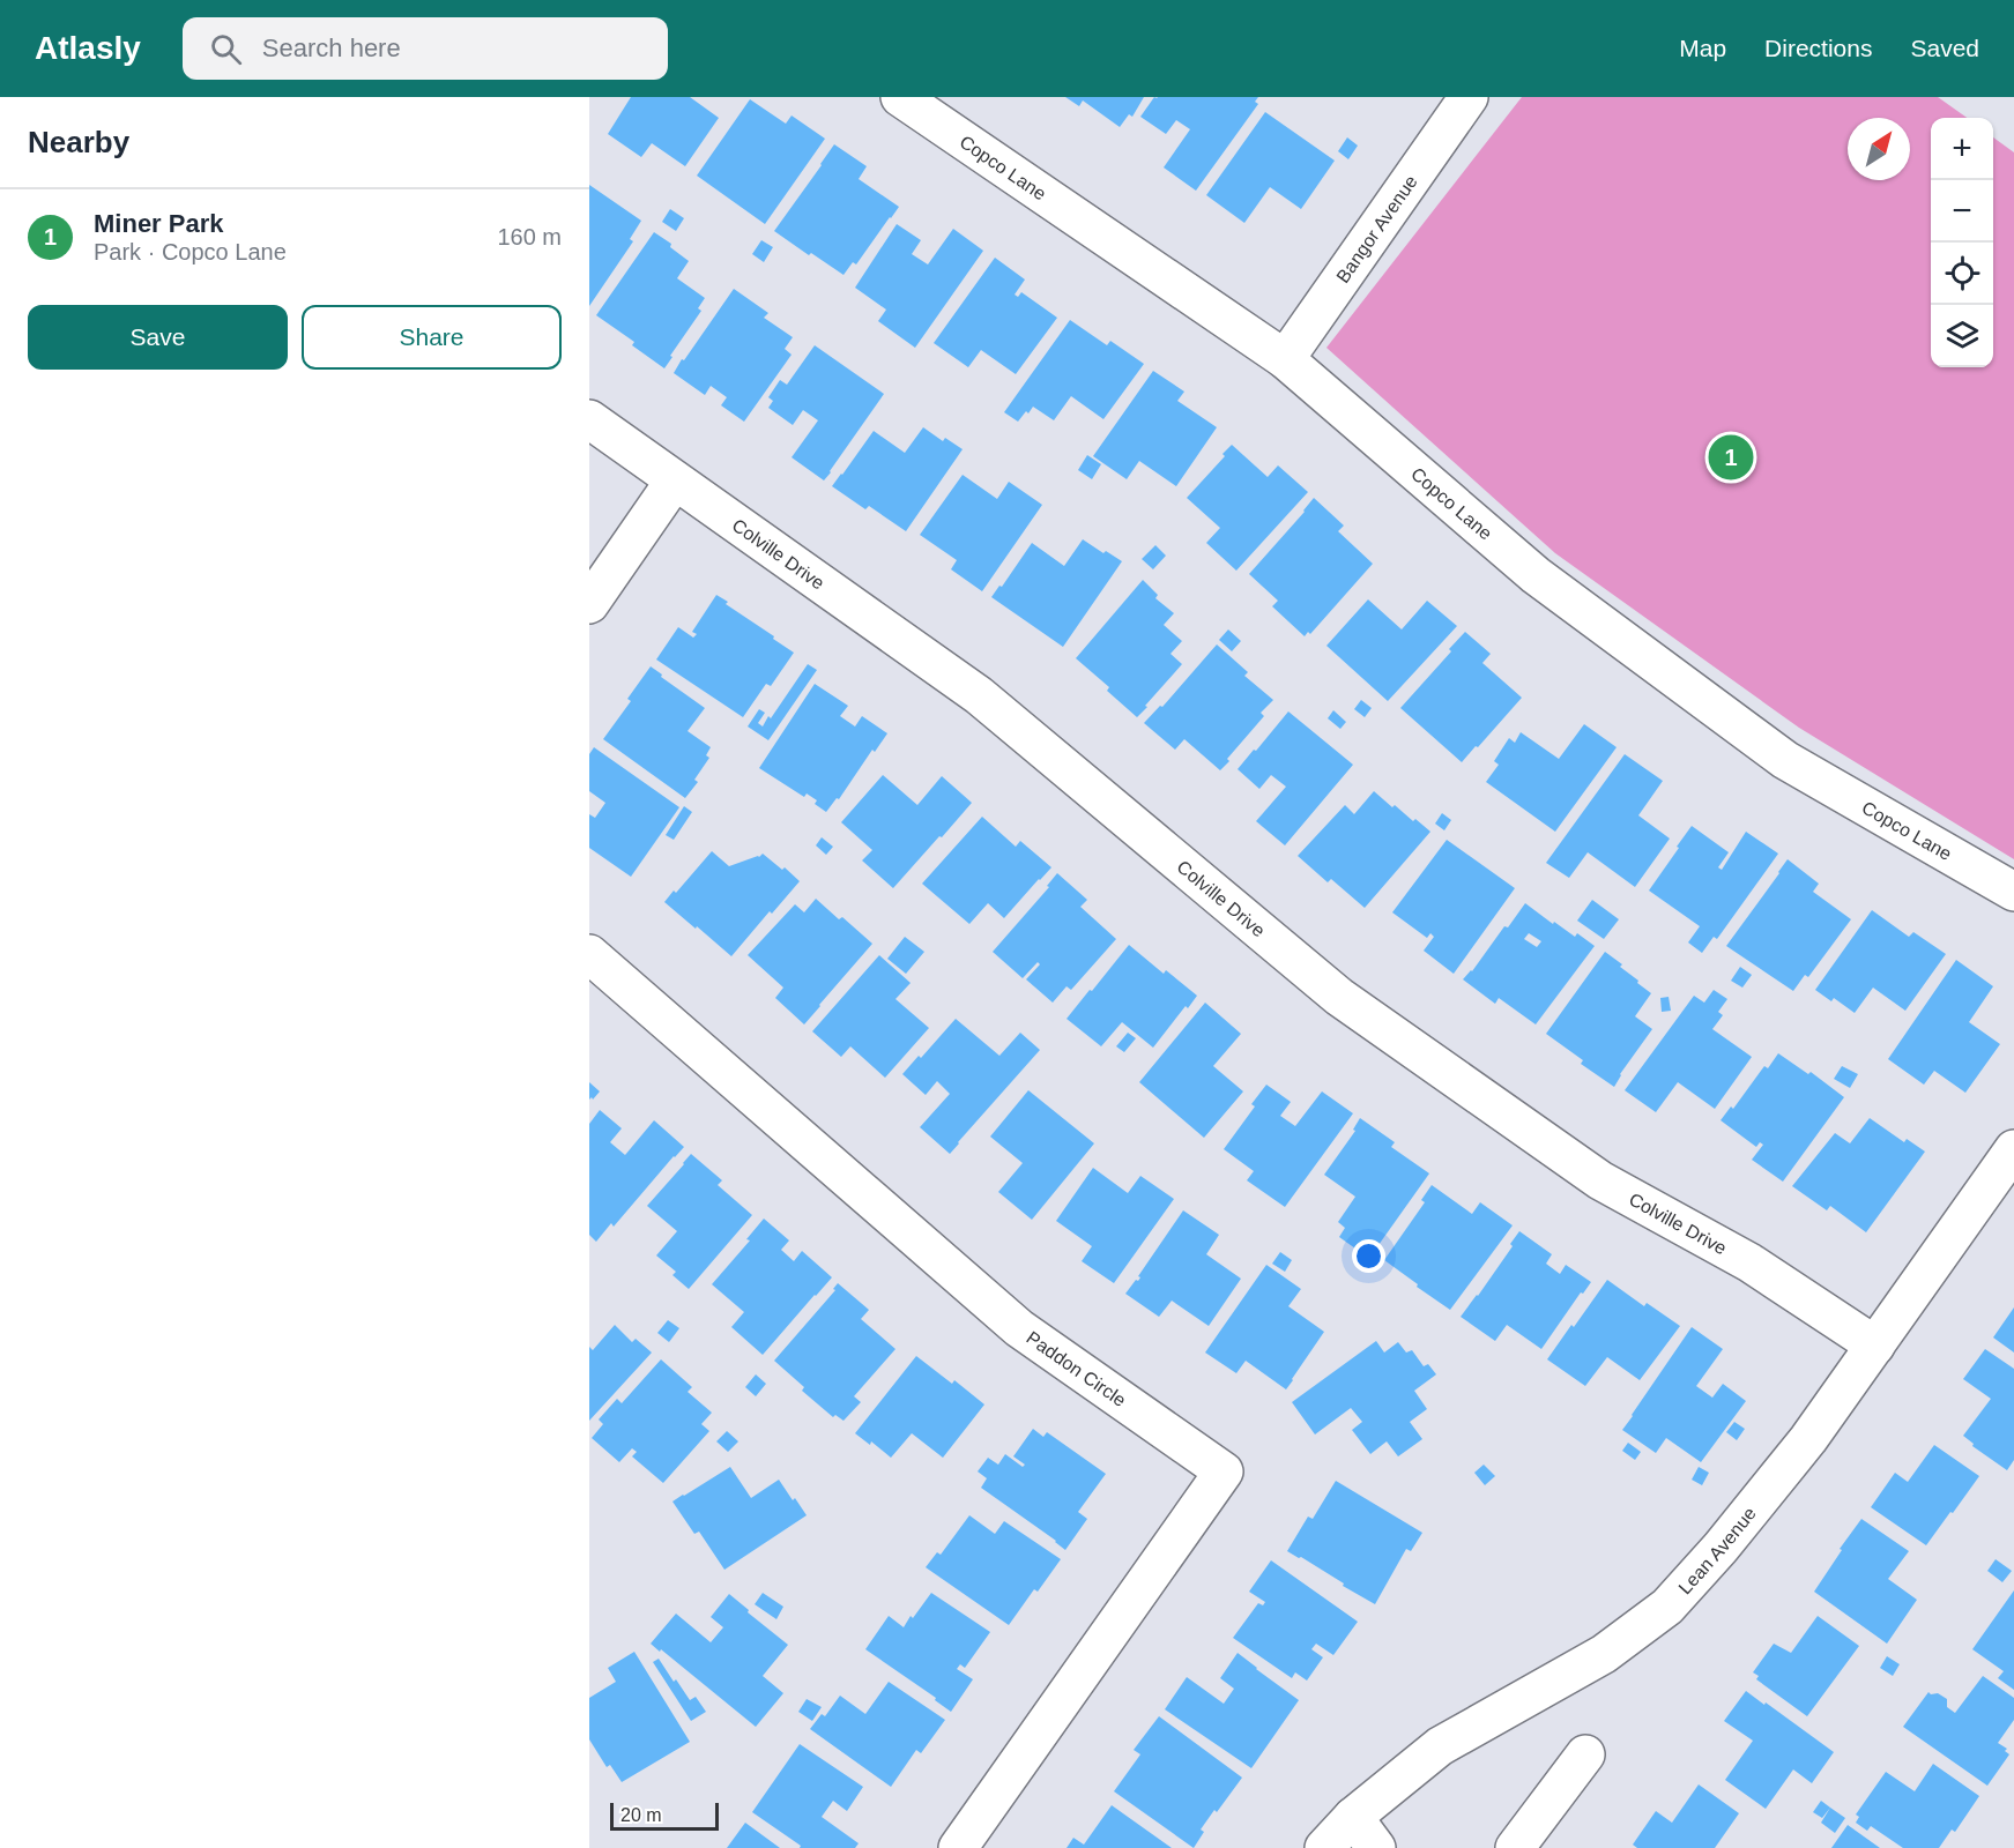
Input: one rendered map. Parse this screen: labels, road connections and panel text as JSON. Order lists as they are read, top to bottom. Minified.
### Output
{"streets":{"street":["Copco Lane","Bangor Avenue","Colville Drive","Paddon Circle","Lean Avenue"]},"crossings":[["Copco Lane","Bangor Avenue"],["Colville Drive","Lean Avenue"]],"scale_bar":"20 m","north":"top right","page":{"header":"Atlasly","search":"Search here","nav":["Map","Directions","Saved"],"heading":"Nearby","map_buttons":["+","−"],"list":[{"mark":"1","name":"Miner Park","note":"Park · Copco Lane","value":"160 m"}],"buttons":["Save","Share"],"pins":"1","scale":"20 m"}}
